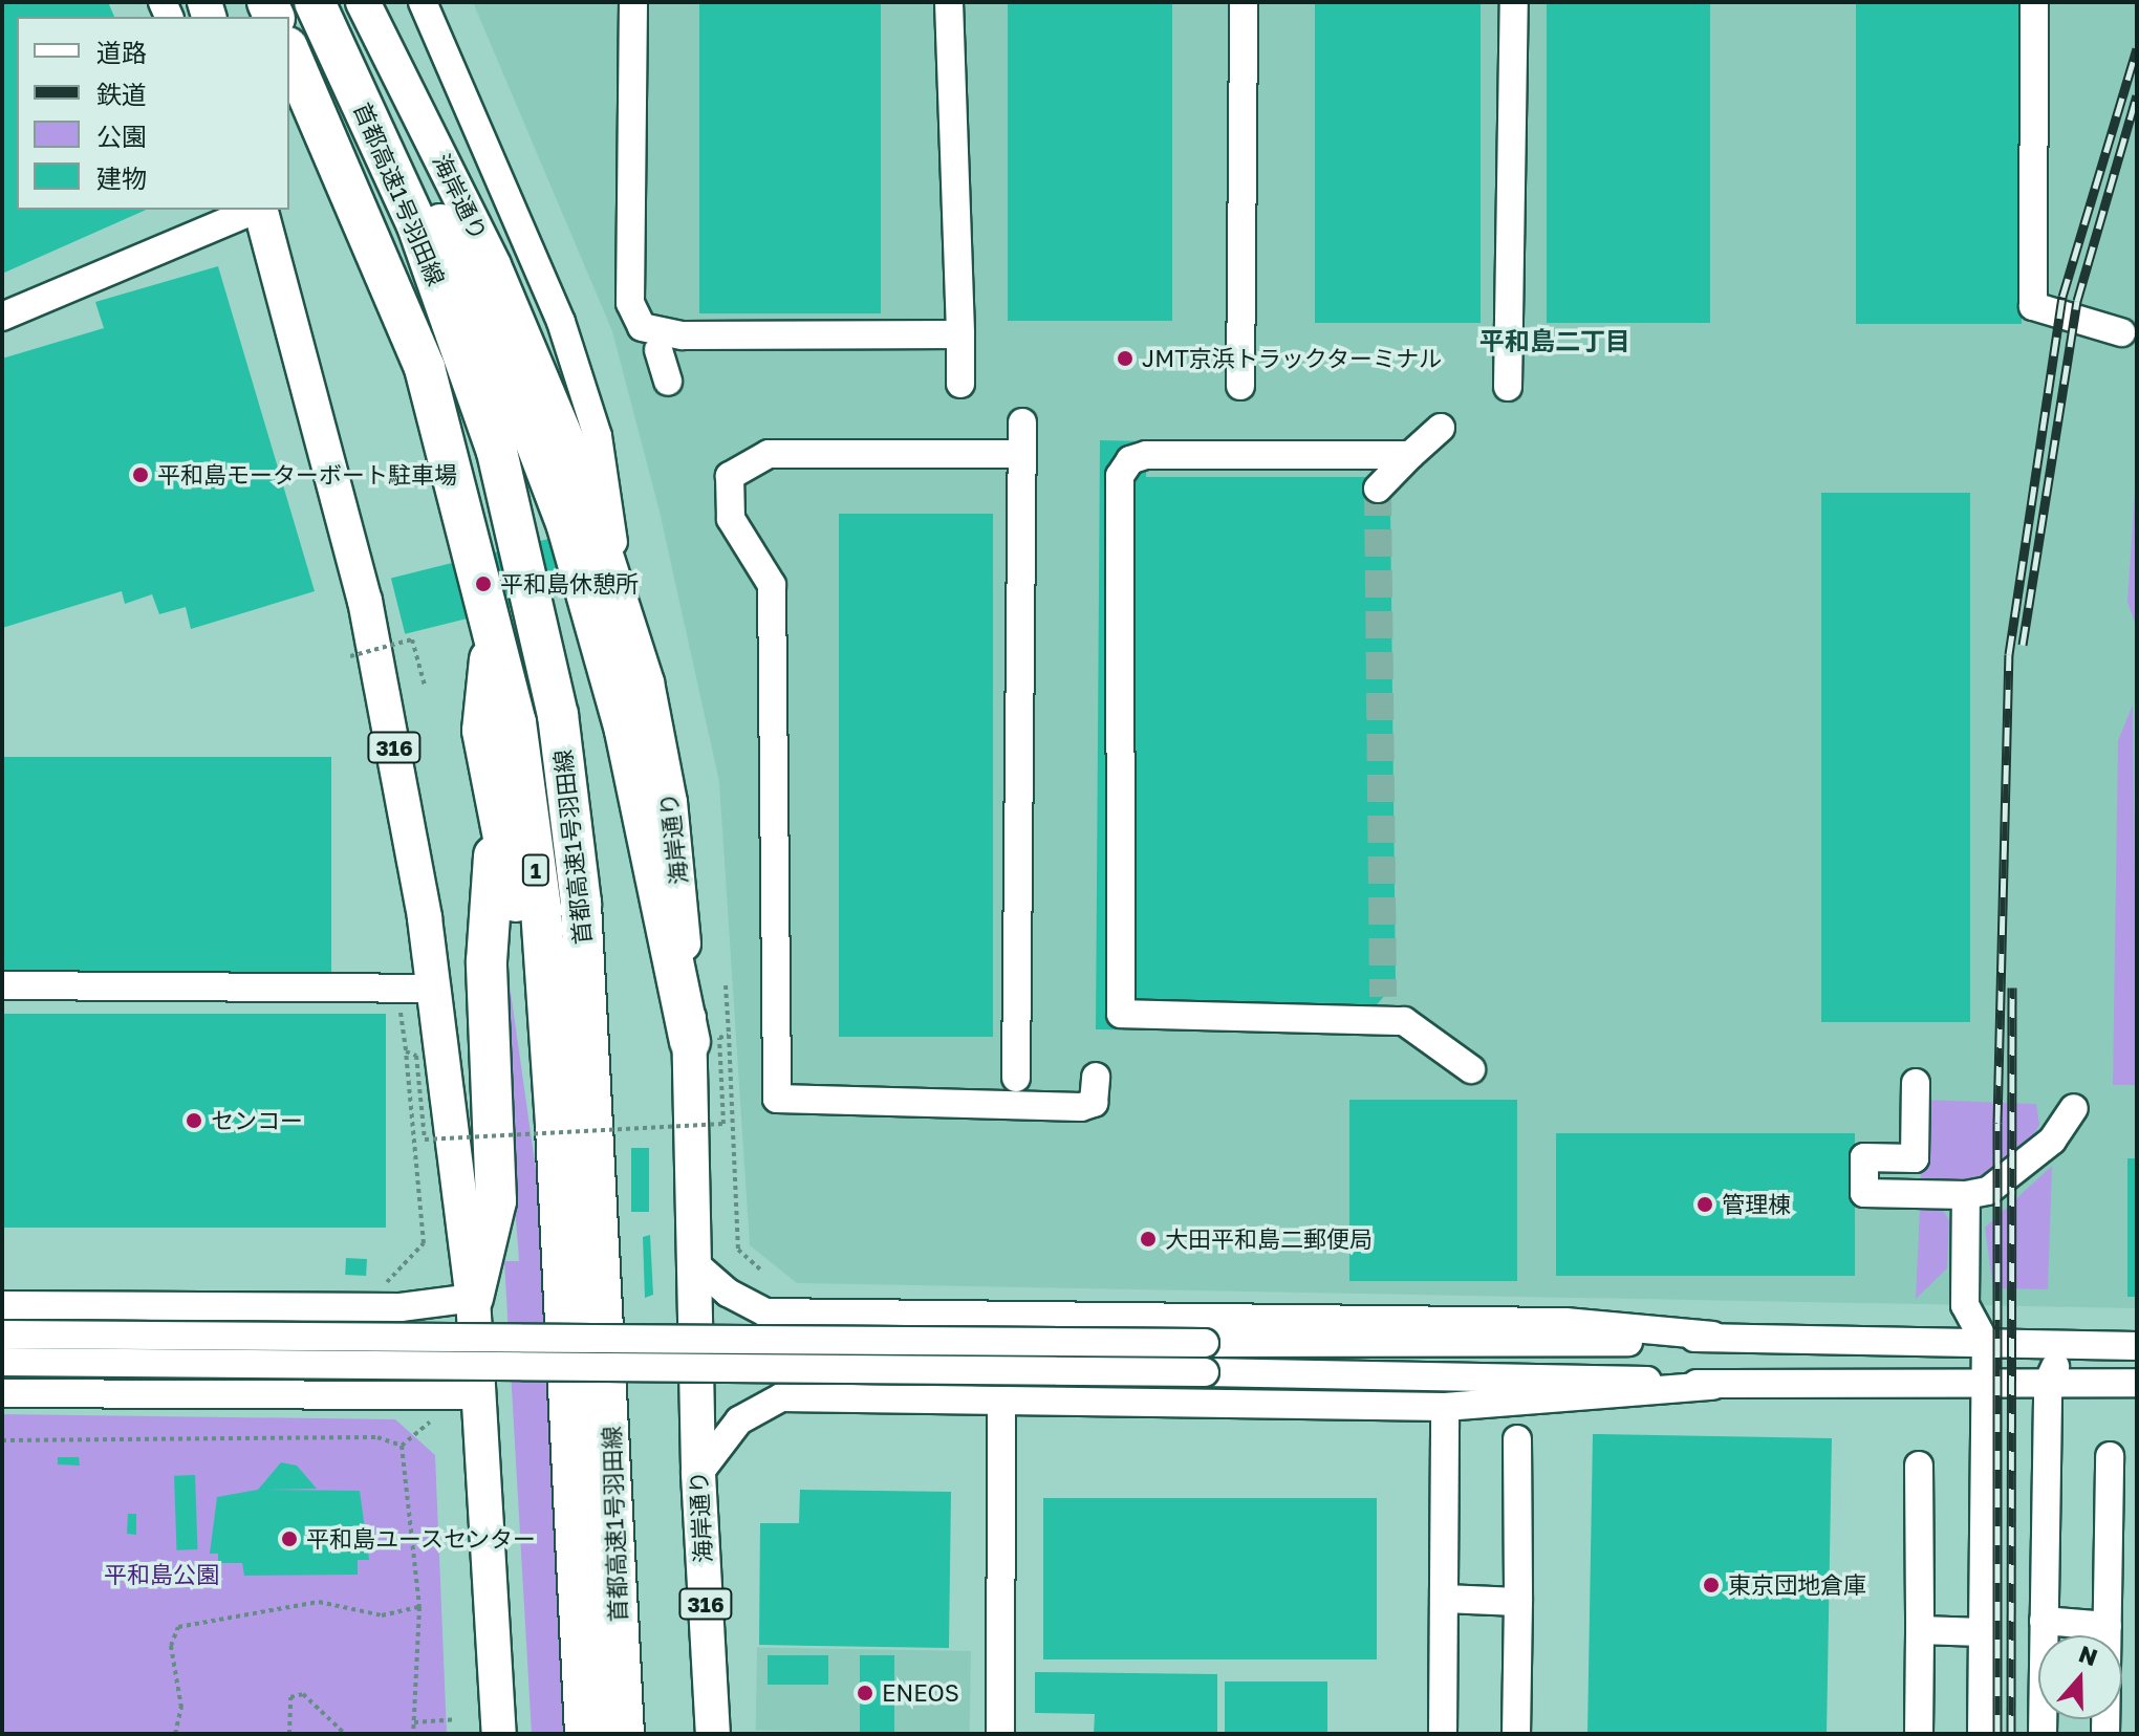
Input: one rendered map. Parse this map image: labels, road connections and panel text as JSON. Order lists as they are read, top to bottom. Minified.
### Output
{"streets":{"highway":["首都高速1号羽田線","1"],"main road":["海岸通り","316"]},"crossings":[["首都高速1号羽田線","1"],["海岸通り","1"]],"districts":["平和島二丁目"],"parks":["平和島公園"],"places":["JMT京浜トラックターミナル","平和島モーターボート駐車場","平和島休憩所","センコー","管理棟","大田平和島二郵便局","平和島ユースセンター","東京団地倉庫","ENEOS"],"legend":["道路","鉄道","公園","建物"],"north":"top"}
